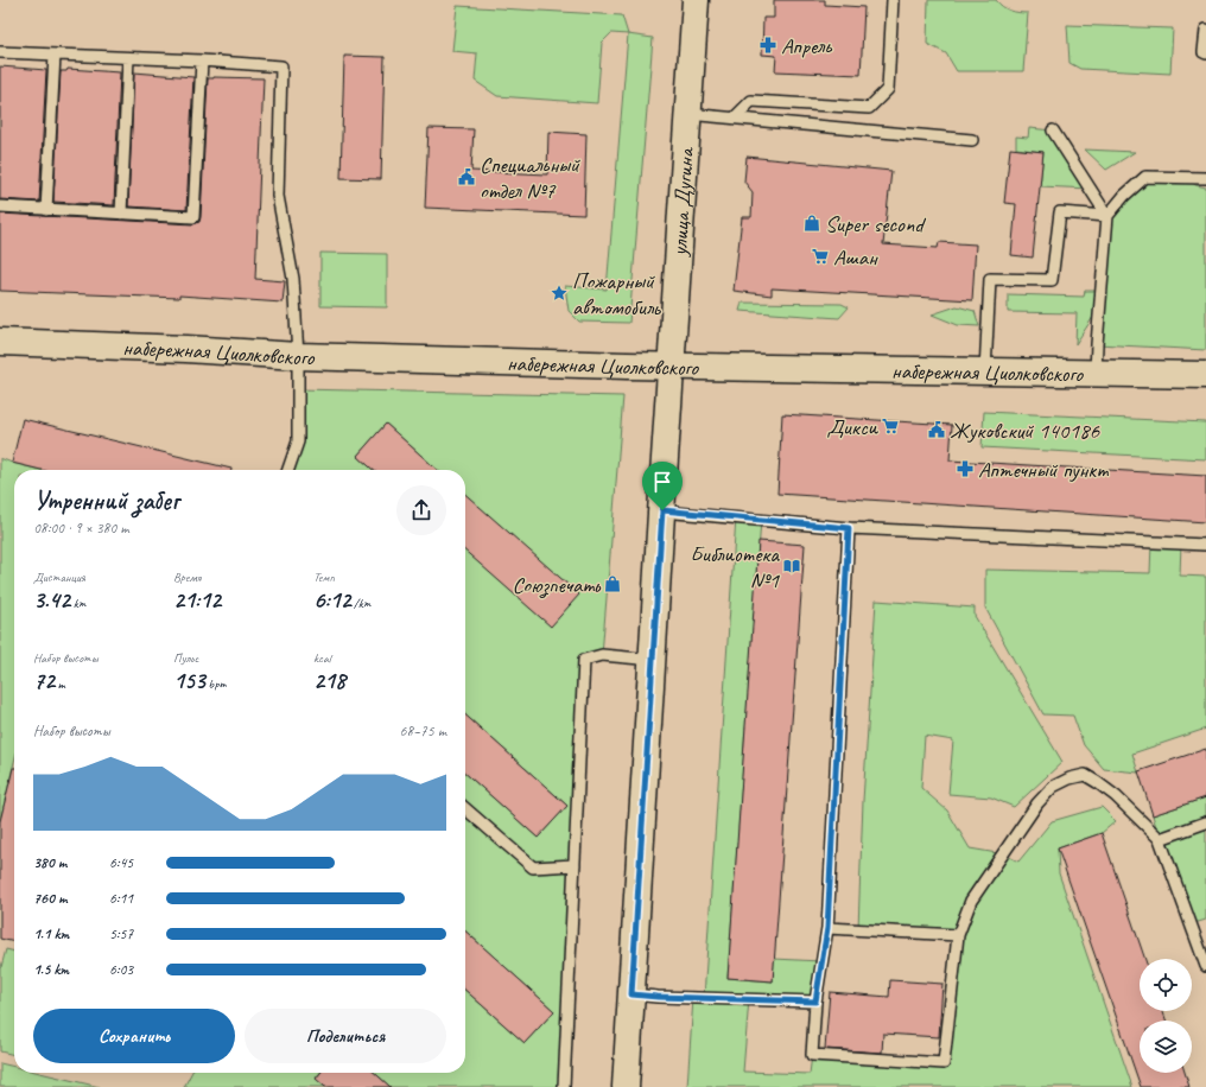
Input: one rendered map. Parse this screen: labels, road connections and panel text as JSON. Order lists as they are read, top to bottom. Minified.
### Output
{"streets":{"main road":["улица Дугина","набережная Циолковского"]},"crossings":[["улица Дугина","набережная Циолковского"]],"places":{"pharmacy":["Апрель","Аптечный пункт"],"public building":["Специальный отдел №7","Жуковский 140186"],"shop":["Super second","Союзпечать"],"supermarket":["Ашан","Дикси"],"place":["Пожарный автомобиль"],"library":["Библиотека №1"]},"page":{"heading":["Утренний забег","08:00 · 9 × 380 m"],"stats":[["Дистанция","3.42 km"],["Время","21:12"],["Темп","6:12 /km"],["Набор высоты","72 m"],["Пульс","153 bpm"],["kcal","218"]],"chart":["Набор высоты","68–75 m"],"list":[{"name":"380 m","note":"6:45"},{"name":"760 m","note":"6:11"},{"name":"1.1 km","note":"5:57"},{"name":"1.5 km","note":"6:03"}],"buttons":["Сохранить","Поделиться"]}}
